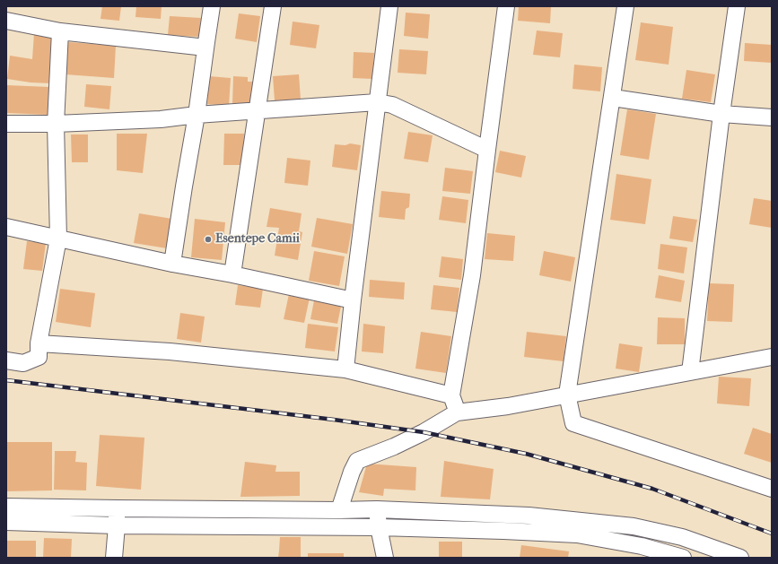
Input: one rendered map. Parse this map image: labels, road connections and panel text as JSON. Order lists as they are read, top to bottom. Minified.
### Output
{"places":["Esentepe Camii"]}
